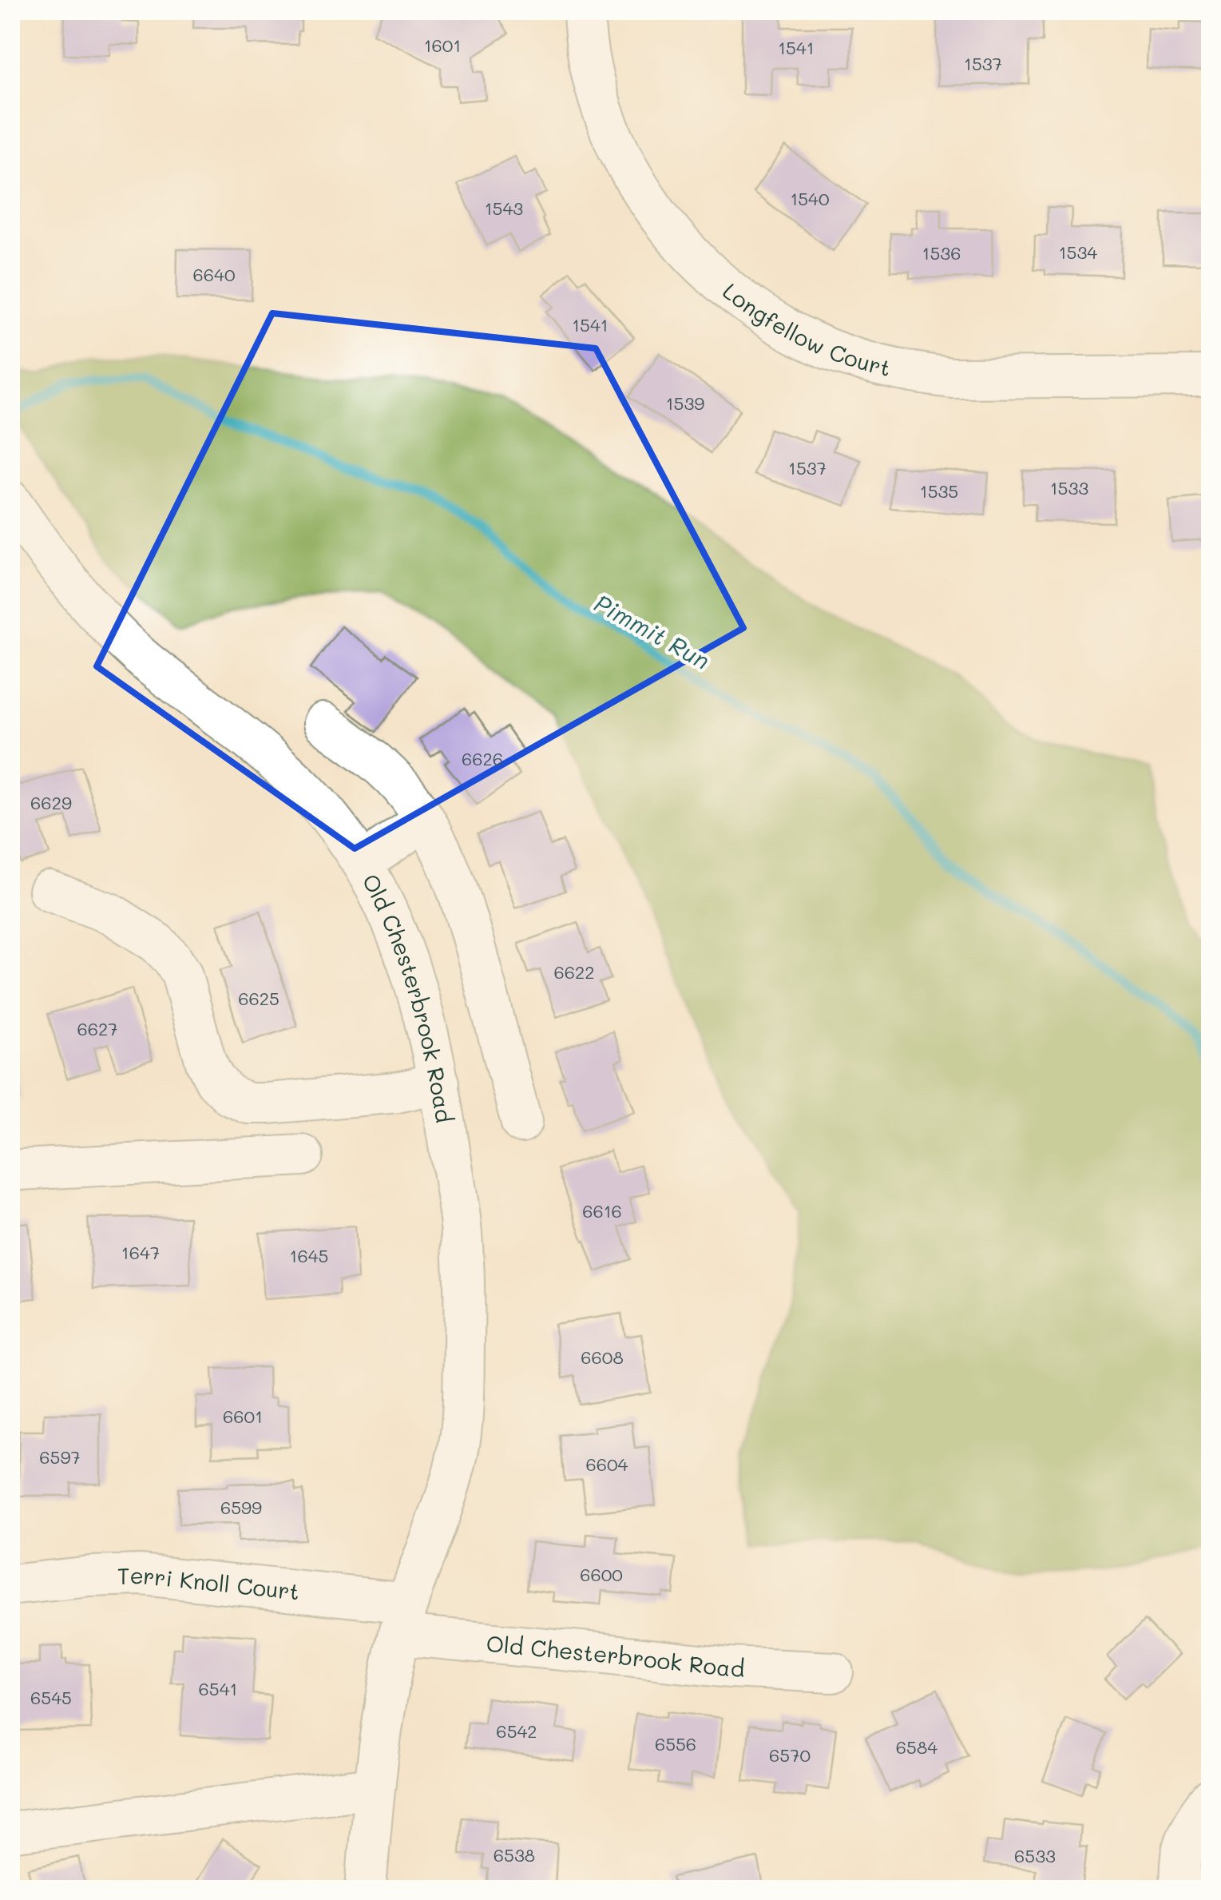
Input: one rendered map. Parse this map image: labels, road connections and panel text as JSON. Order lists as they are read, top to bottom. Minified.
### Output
{"streets":{"street":["Longfellow Court","Old Chesterbrook Road","Terri Knoll Court"]},"crossings":[["Old Chesterbrook Road","Terri Knoll Court"]],"water":["Pimmit Run"],"house_numbers":["1601","1541","1537","1540","1543","1534","1536","6640","1541","1539","1537","1533","1535","6626","6629","6622","6625","6627","6616","1647","1645","6608","6601","6597","6604","6599","6600","6541","6545","6542","6556","6584","6570","6538","6533"]}
